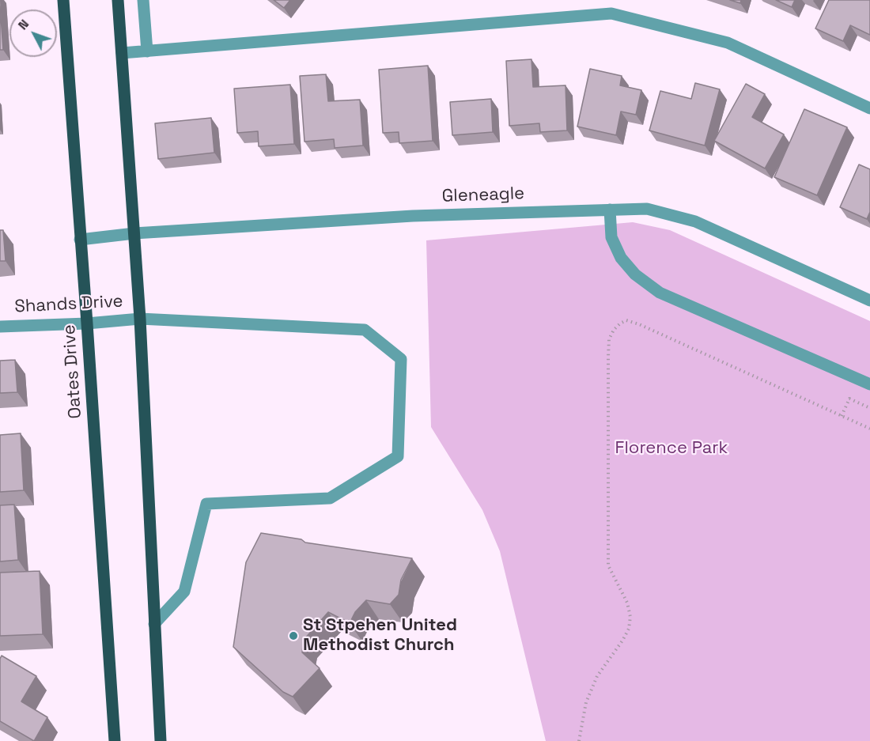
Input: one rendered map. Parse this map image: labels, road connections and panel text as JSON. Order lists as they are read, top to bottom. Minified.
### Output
{"streets":{"main road":["Oates Drive"],"street":["Gleneagle","Shands Drive"]},"crossings":[["Gleneagle","Oates Drive"],["Shands Drive","Oates Drive"]],"parks":["Florence Park"],"places":["St Stpehen United Methodist Church"],"north":"top left"}
